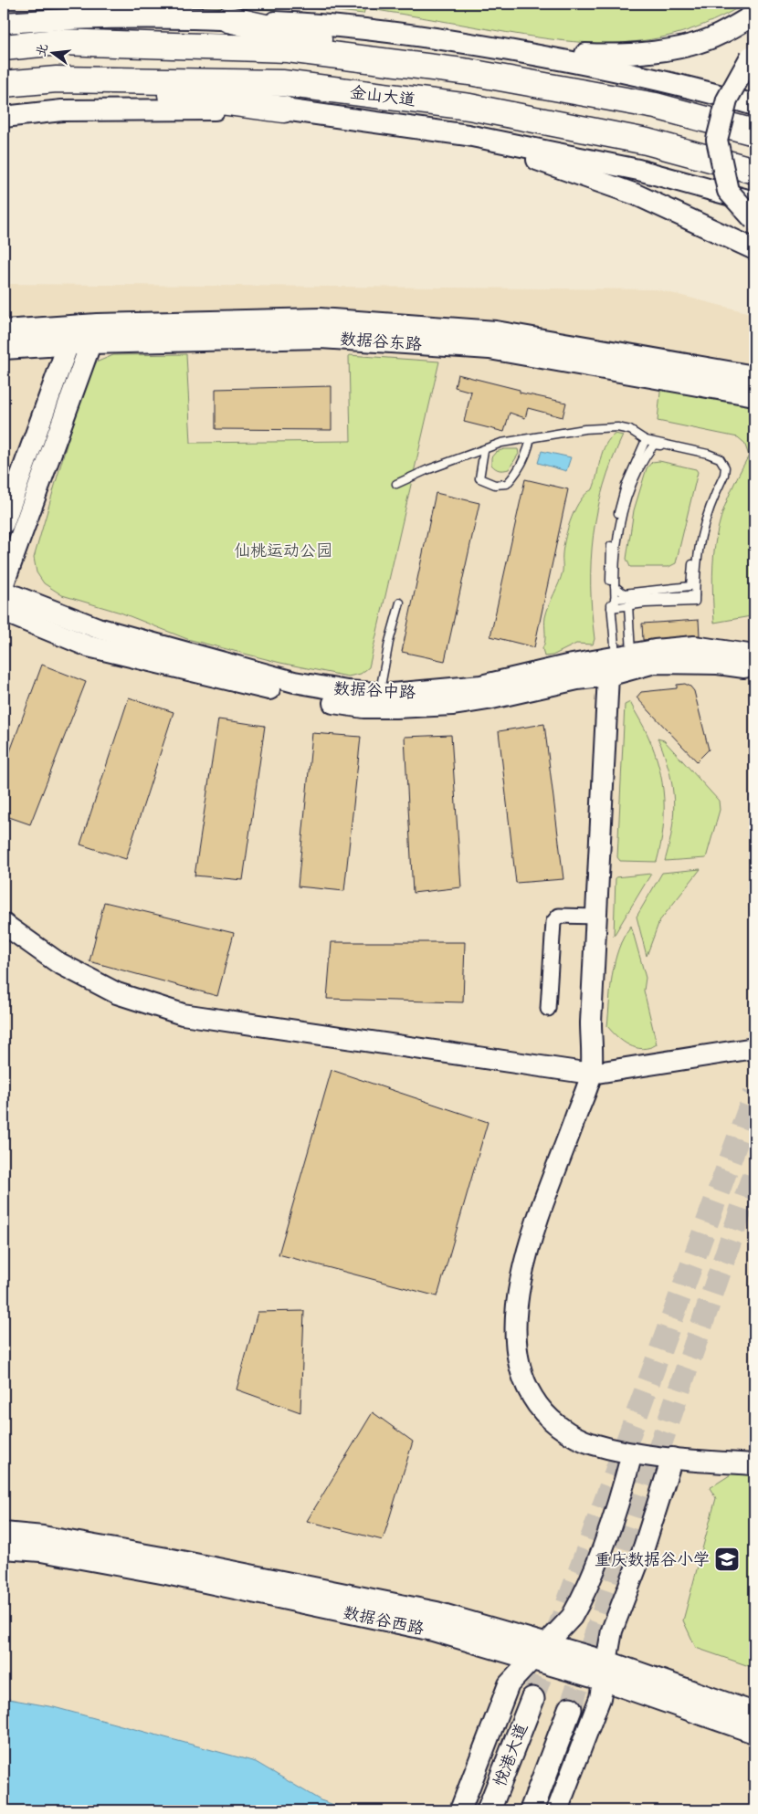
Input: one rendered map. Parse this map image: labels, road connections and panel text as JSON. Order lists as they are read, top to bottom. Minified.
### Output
{"streets":{"highway":["金山大道"],"main road":["数据谷东路","数据谷中路","数据谷西路","悦港大道"]},"parks":["仙桃运动公园"],"places":{"school or university":["重庆数据谷小学"]},"north":"left"}
